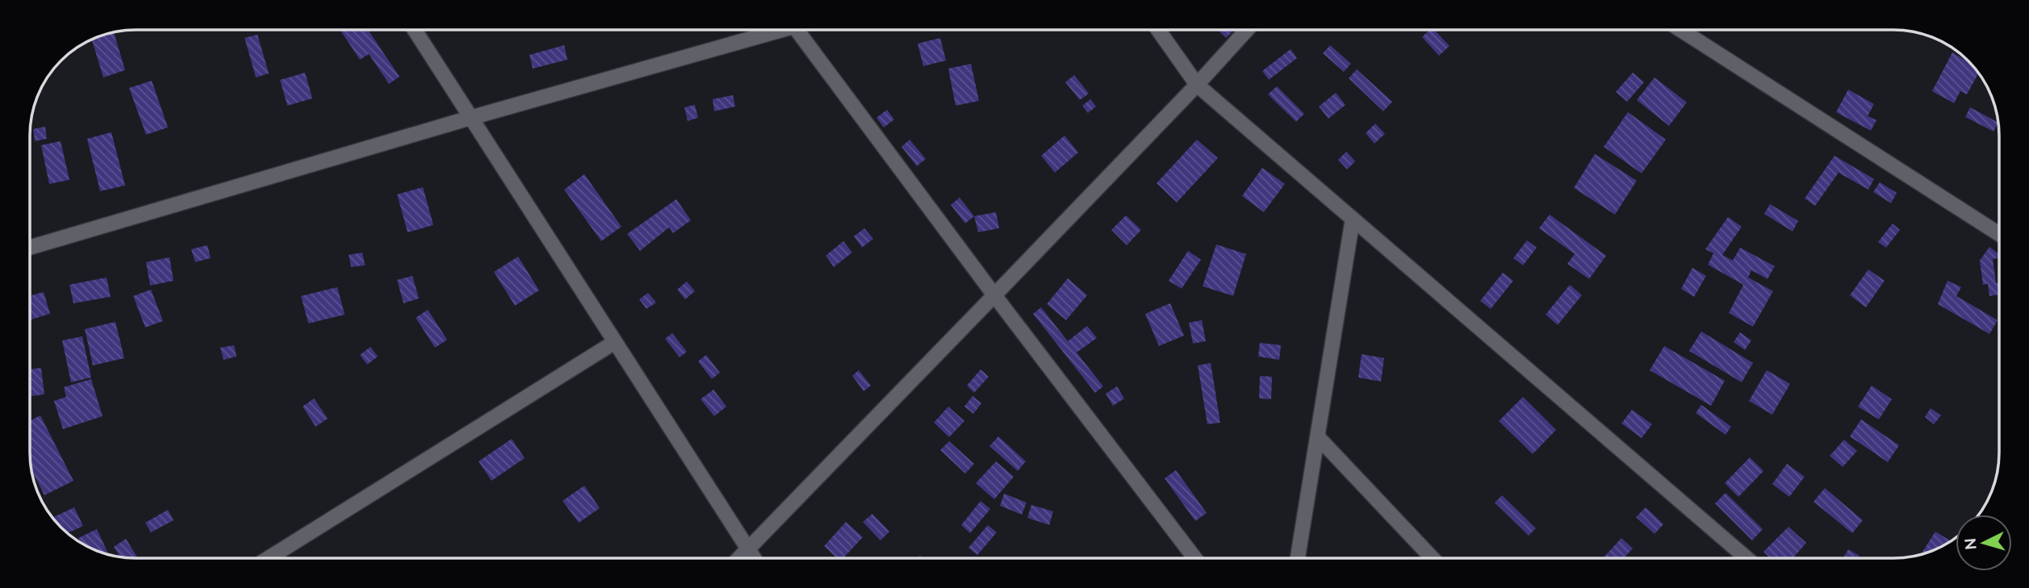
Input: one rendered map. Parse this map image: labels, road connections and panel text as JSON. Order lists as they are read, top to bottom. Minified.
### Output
{"north":"left"}
